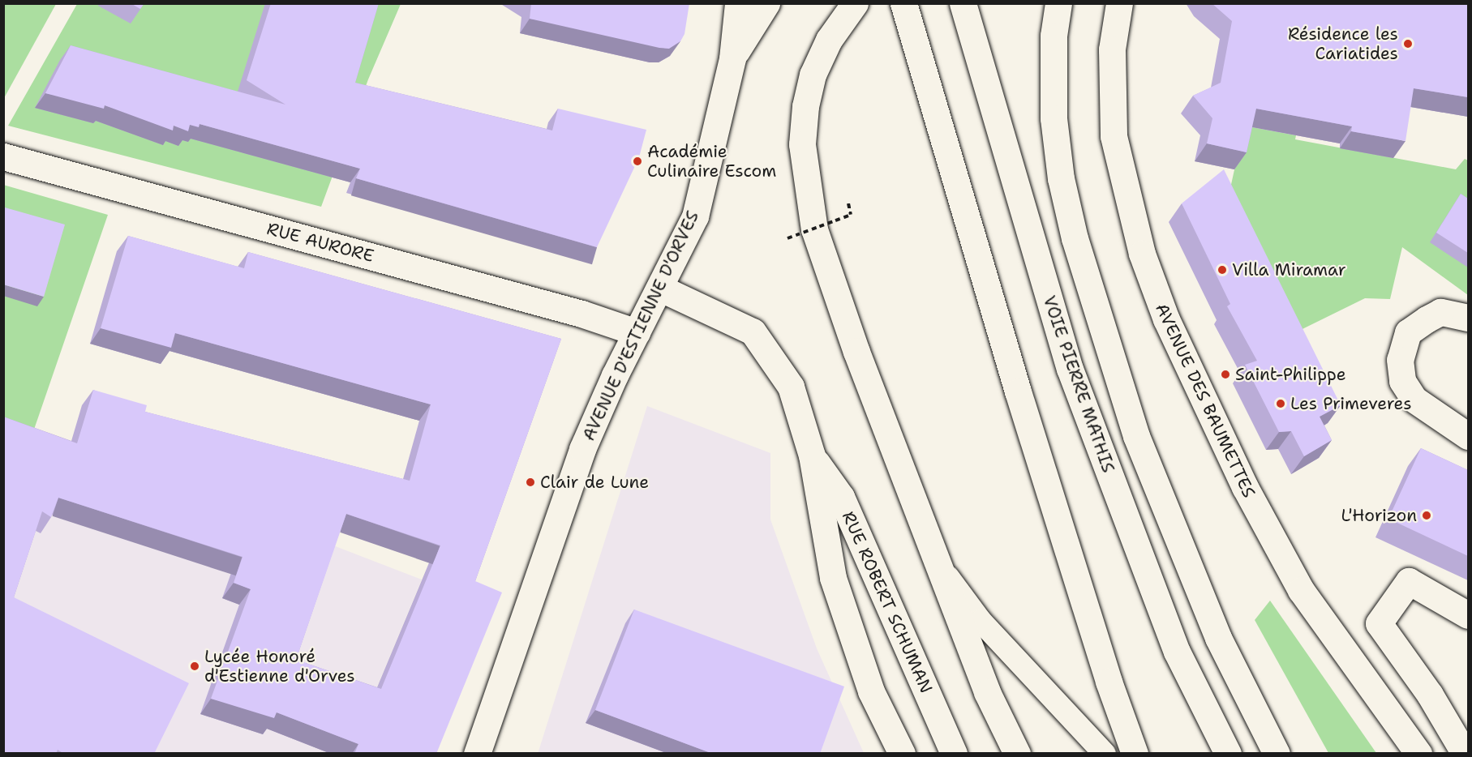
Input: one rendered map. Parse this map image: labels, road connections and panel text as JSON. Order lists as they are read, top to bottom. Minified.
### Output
{"streets":{"main road":["RUE AURORE","AVENUE D'ESTIENNE D'ORVES","VOIE PIERRE MATHIS","AVENUE DES BAUMETTES","RUE ROBERT SCHUMAN"]},"crossings":[["RUE AURORE","AVENUE D'ESTIENNE D'ORVES"],["AVENUE D'ESTIENNE D'ORVES","RUE ROBERT SCHUMAN"]],"places":["Résidence les Cariatides","Académie Culinaire Escom","Villa Miramar","Saint-Philippe","Les Primeveres","Clair de Lune","L'Horizon","Lycée Honoré d'Estienne d'Orves"]}
